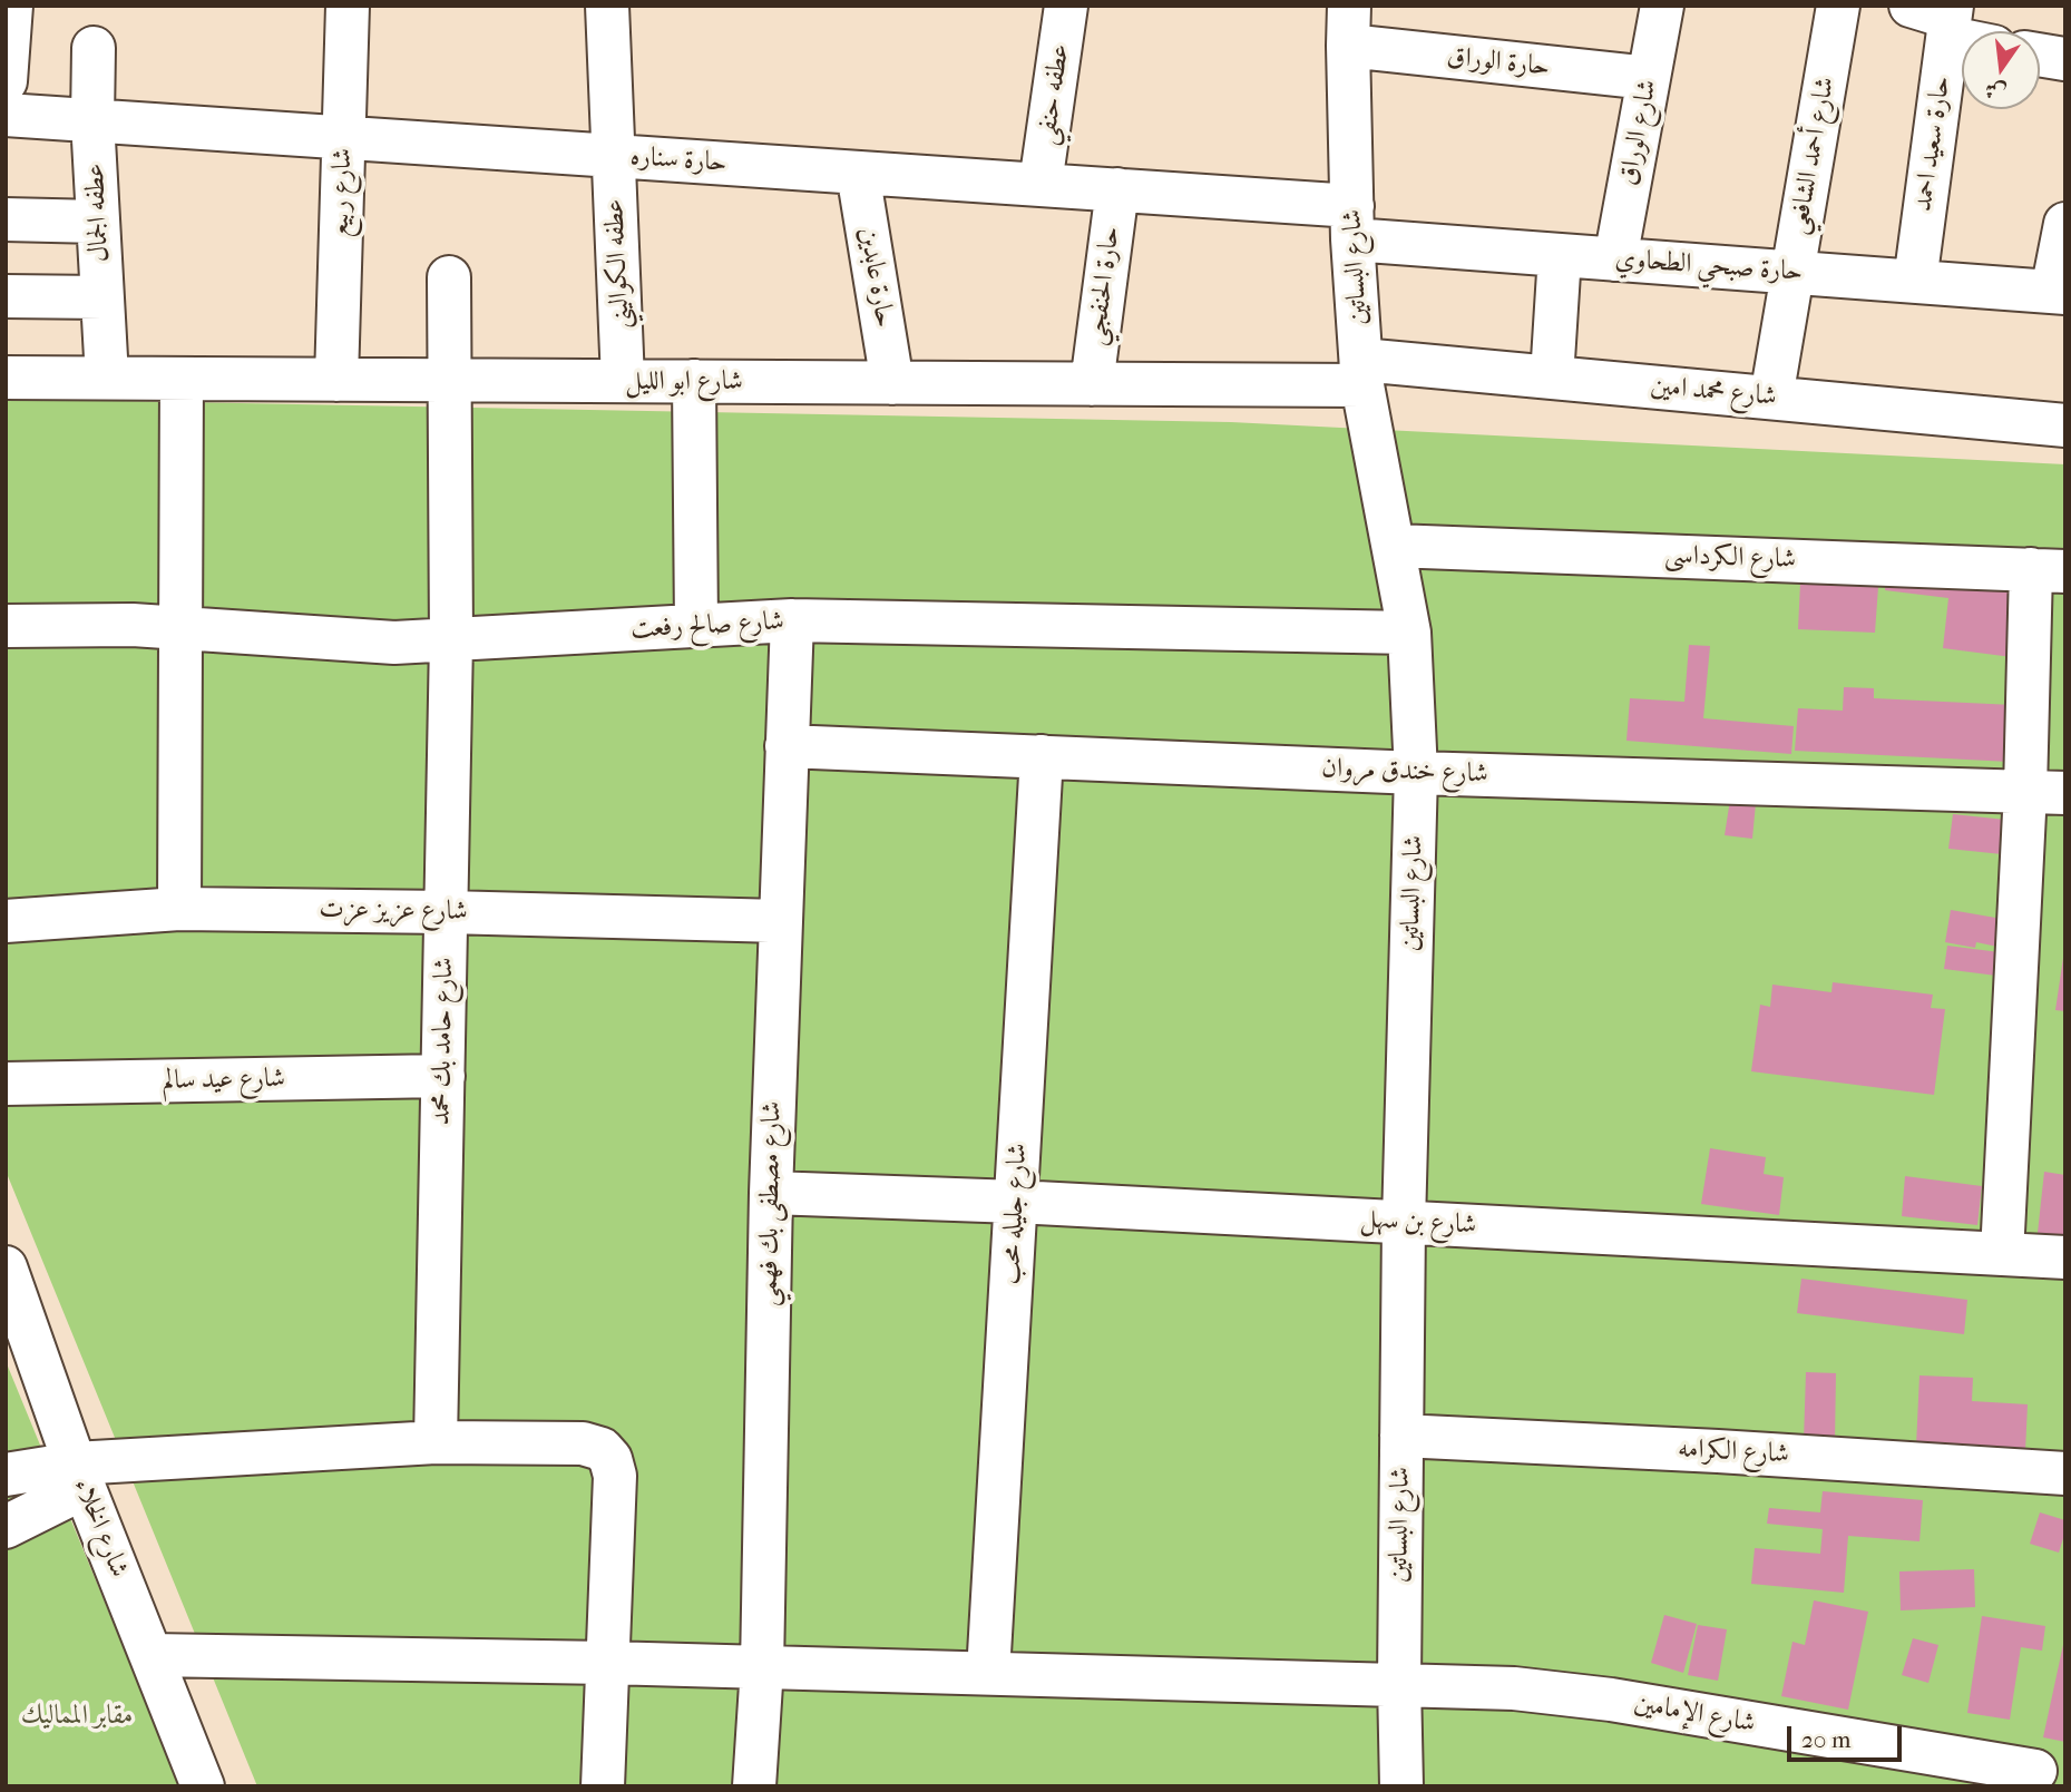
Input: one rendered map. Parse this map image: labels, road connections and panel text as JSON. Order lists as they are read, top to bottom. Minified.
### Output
{"streets":{"street":["حارة الوراق","عطفه حنفي","شارع الوراق","حارة سعيد احمد","شارع أحمد الشافعي","حارة سناره","شارع ربيع","عطفه الجمال","عطفه الكواليني","حارة صبحي الطحاوي","شارع البساتين","حارة عابدين","حارة الحنفجي","شارع ابو الليل","شارع محمد امين","شارع الكرداسى","شارع صالح رفعت","شارع خندق مروان","شارع عزيز عزت","شارع حامد بك محمد","شارع عيد سالم","شارع مصطفى بك فهمي","شارع جليله محب","شارع بن سهل","شارع الكرامه","شارع الخلاء","شارع الإمامين"]},"crossings":[["حارة الوراق","شارع الوراق"],["حارة الوراق","شارع البساتين"],["عطفه حنفي","حارة سناره"],["شارع الوراق","حارة صبحي الطحاوي"],["حارة سعيد احمد","حارة صبحي الطحاوي"],["شارع أحمد الشافعي","حارة صبحي الطحاوي"],["شارع أحمد الشافعي","شارع محمد امين"],["حارة سناره","شارع ربيع"],["حارة سناره","عطفه الجمال"],["حارة سناره","عطفه الكواليني"],["حارة سناره","حارة صبحي الطحاوي"],["حارة سناره","شارع البساتين"],["حارة سناره","حارة عابدين"],["حارة سناره","حارة الحنفجي"],["شارع ربيع","شارع ابو الليل"],["عطفه الجمال","شارع ابو الليل"],["عطفه الكواليني","شارع ابو الليل"],["حارة صبحي الطحاوي","شارع البساتين"],["شارع البساتين","شارع ابو الليل"],["شارع البساتين","شارع محمد امين"],["شارع البساتين","شارع الكرداسى"],["شارع البساتين","شارع صالح رفعت"],["شارع البساتين","شارع خندق مروان"],["شارع البساتين","شارع بن سهل"],["شارع البساتين","شارع الكرامه"],["شارع البساتين","شارع الإمامين"],["حارة عابدين","شارع ابو الليل"],["حارة الحنفجي","شارع ابو الليل"],["شارع ابو الليل","شارع محمد امين"],["شارع ابو الليل","شارع حامد بك محمد"],["شارع صالح رفعت","شارع حامد بك محمد"],["شارع صالح رفعت","شارع مصطفى بك فهمي"],["شارع خندق مروان","شارع مصطفى بك فهمي"],["شارع خندق مروان","شارع جليله محب"],["شارع عزيز عزت","شارع حامد بك محمد"],["شارع عزيز عزت","شارع مصطفى بك فهمي"],["شارع حامد بك محمد","شارع عيد سالم"],["شارع مصطفى بك فهمي","شارع بن سهل"],["شارع مصطفى بك فهمي","شارع الإمامين"],["شارع جليله محب","شارع بن سهل"],["شارع جليله محب","شارع الإمامين"],["شارع الخلاء","شارع الإمامين"]],"parks":["مقابر المماليك"],"scale_bar":"20 m","north":"bottom"}
